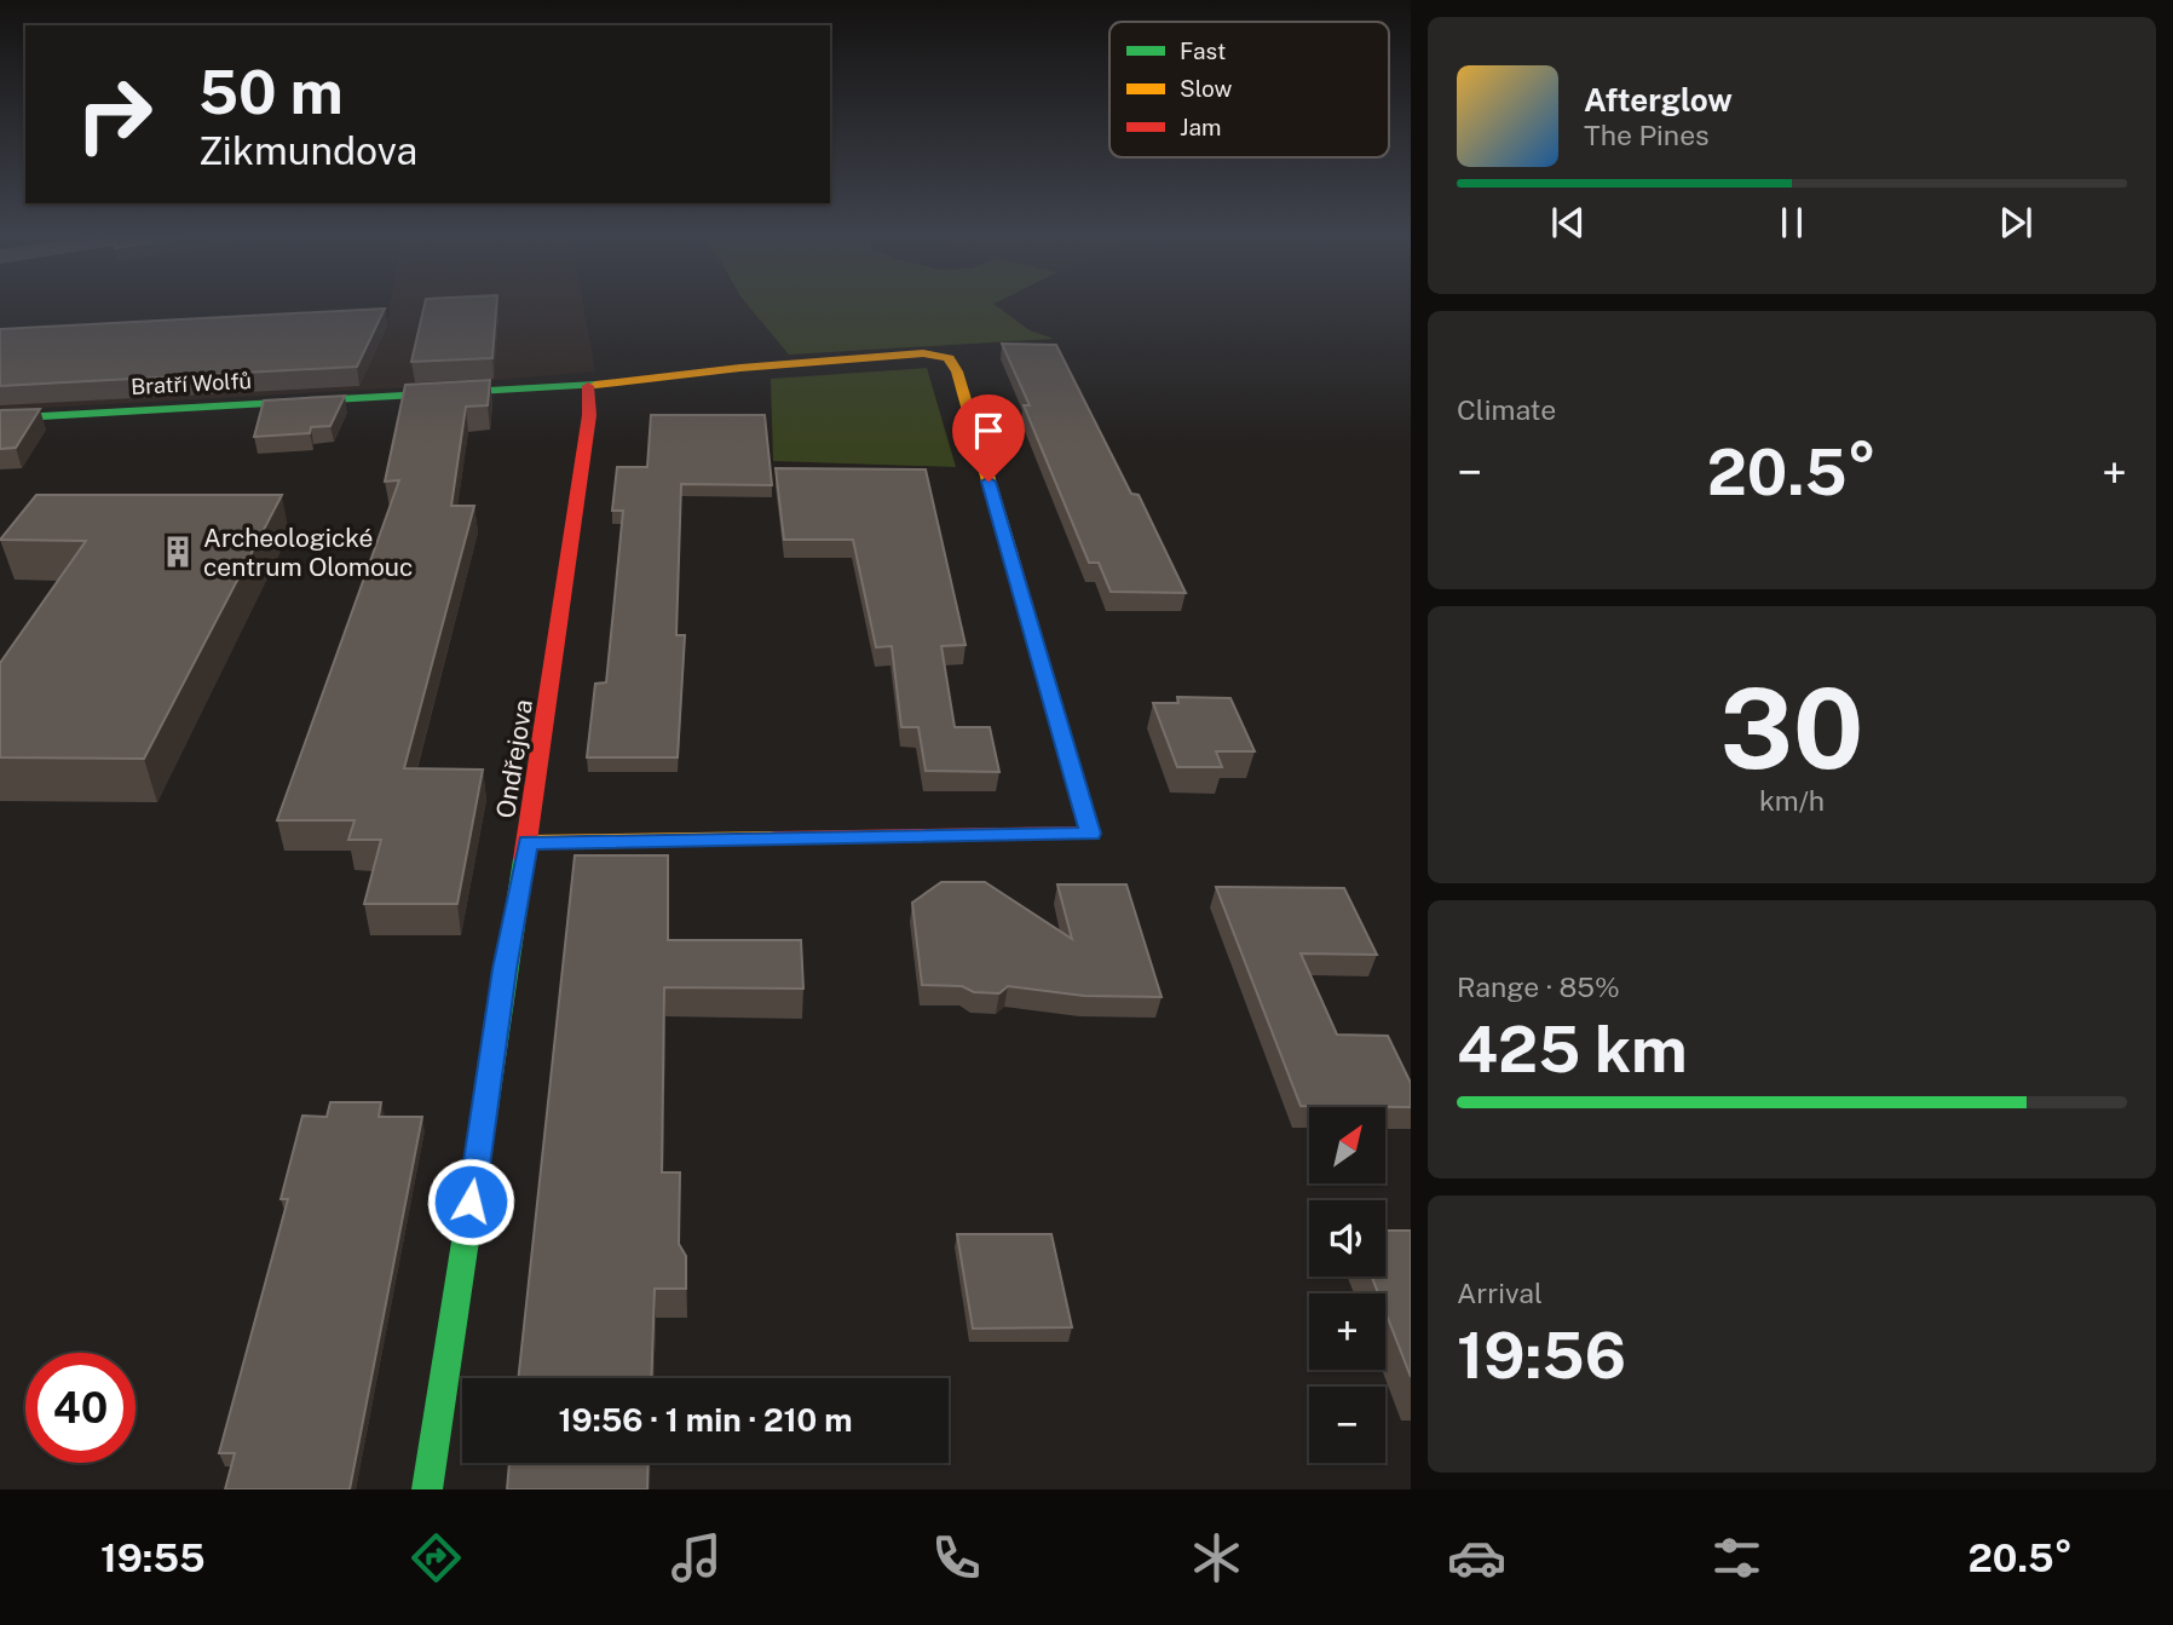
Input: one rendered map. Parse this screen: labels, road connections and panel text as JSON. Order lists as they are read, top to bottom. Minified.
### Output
{"streets":{"street":["Bratří Wolfů","Ondřejova"]},"crossings":[["Bratří Wolfů","Ondřejova"]],"places":{"building":["Archeologické centrum Olomouc"]},"legend":["Fast","Slow","Jam"],"north":"top right","page":{"turn":["50 m","Zikmundova"],"song":["Afterglow","The Pines"],"tile":["Climate",["30","km/h"],["Range · 85%","425 km"],["Arrival","19:56"]],"heat":["−","20.5°","+"],"map_buttons":["+","−"],"limit":"40","trip":"19:56 · 1 min · 210 m","tabs":["19:55","20.5°"]}}
